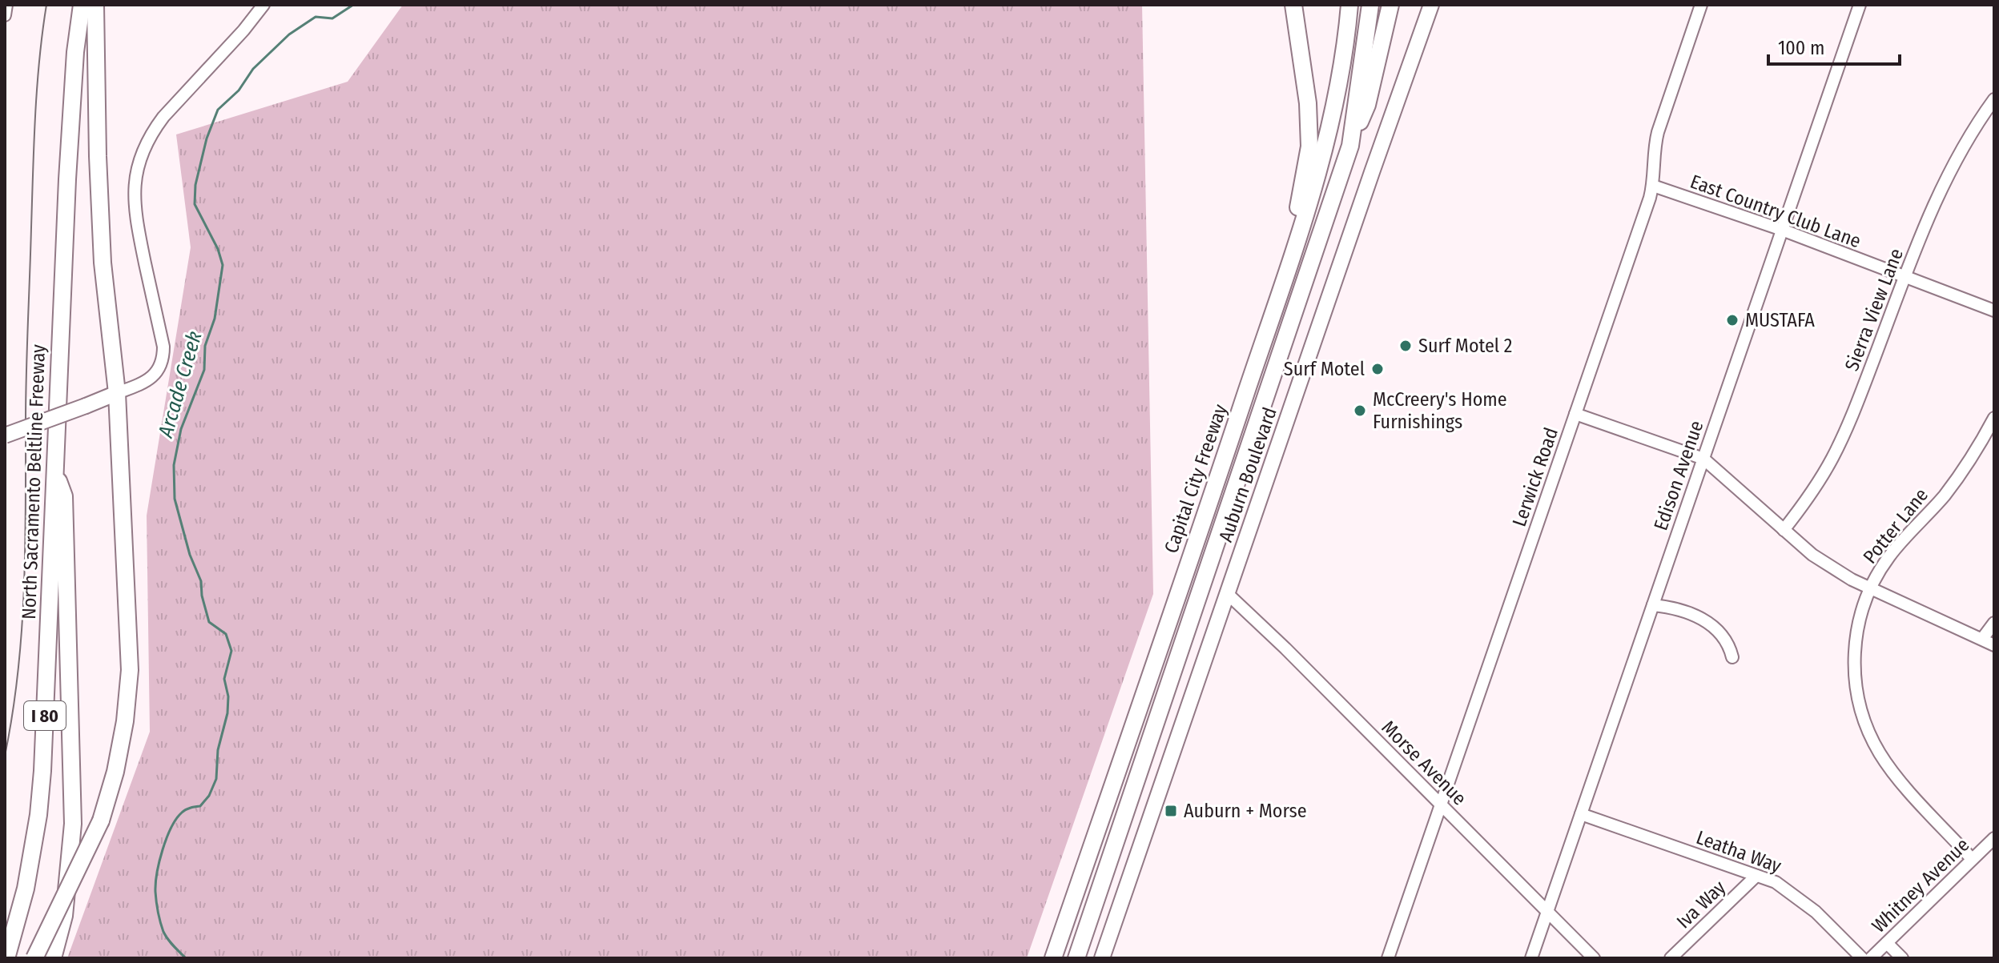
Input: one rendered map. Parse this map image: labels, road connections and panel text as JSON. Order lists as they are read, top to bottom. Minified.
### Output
{"streets":{"highway":["Capital City Freeway","North Sacramento Beltline Freeway","I 80"],"main road":["Auburn Boulevard"],"street":["East Country Club Lane","Sierra View Lane","Edison Avenue","Lerwick Road","Potter Lane","Morse Avenue","Leatha Way","Whitney Avenue","Iva Way"]},"crossings":[["East Country Club Lane","Sierra View Lane"],["East Country Club Lane","Edison Avenue"],["East Country Club Lane","Lerwick Road"],["Auburn Boulevard","Morse Avenue"],["Edison Avenue","Morse Avenue"],["Edison Avenue","Leatha Way"],["Lerwick Road","Morse Avenue"],["Potter Lane","Whitney Avenue"],["Leatha Way","Iva Way"]],"water":["Arcade Creek"],"places":{"other":["MUSTAFA","Surf Motel 2","Surf Motel","McCreery's Home Furnishings"],"transit":["Auburn + Morse"]},"scale_bar":"100 m"}
